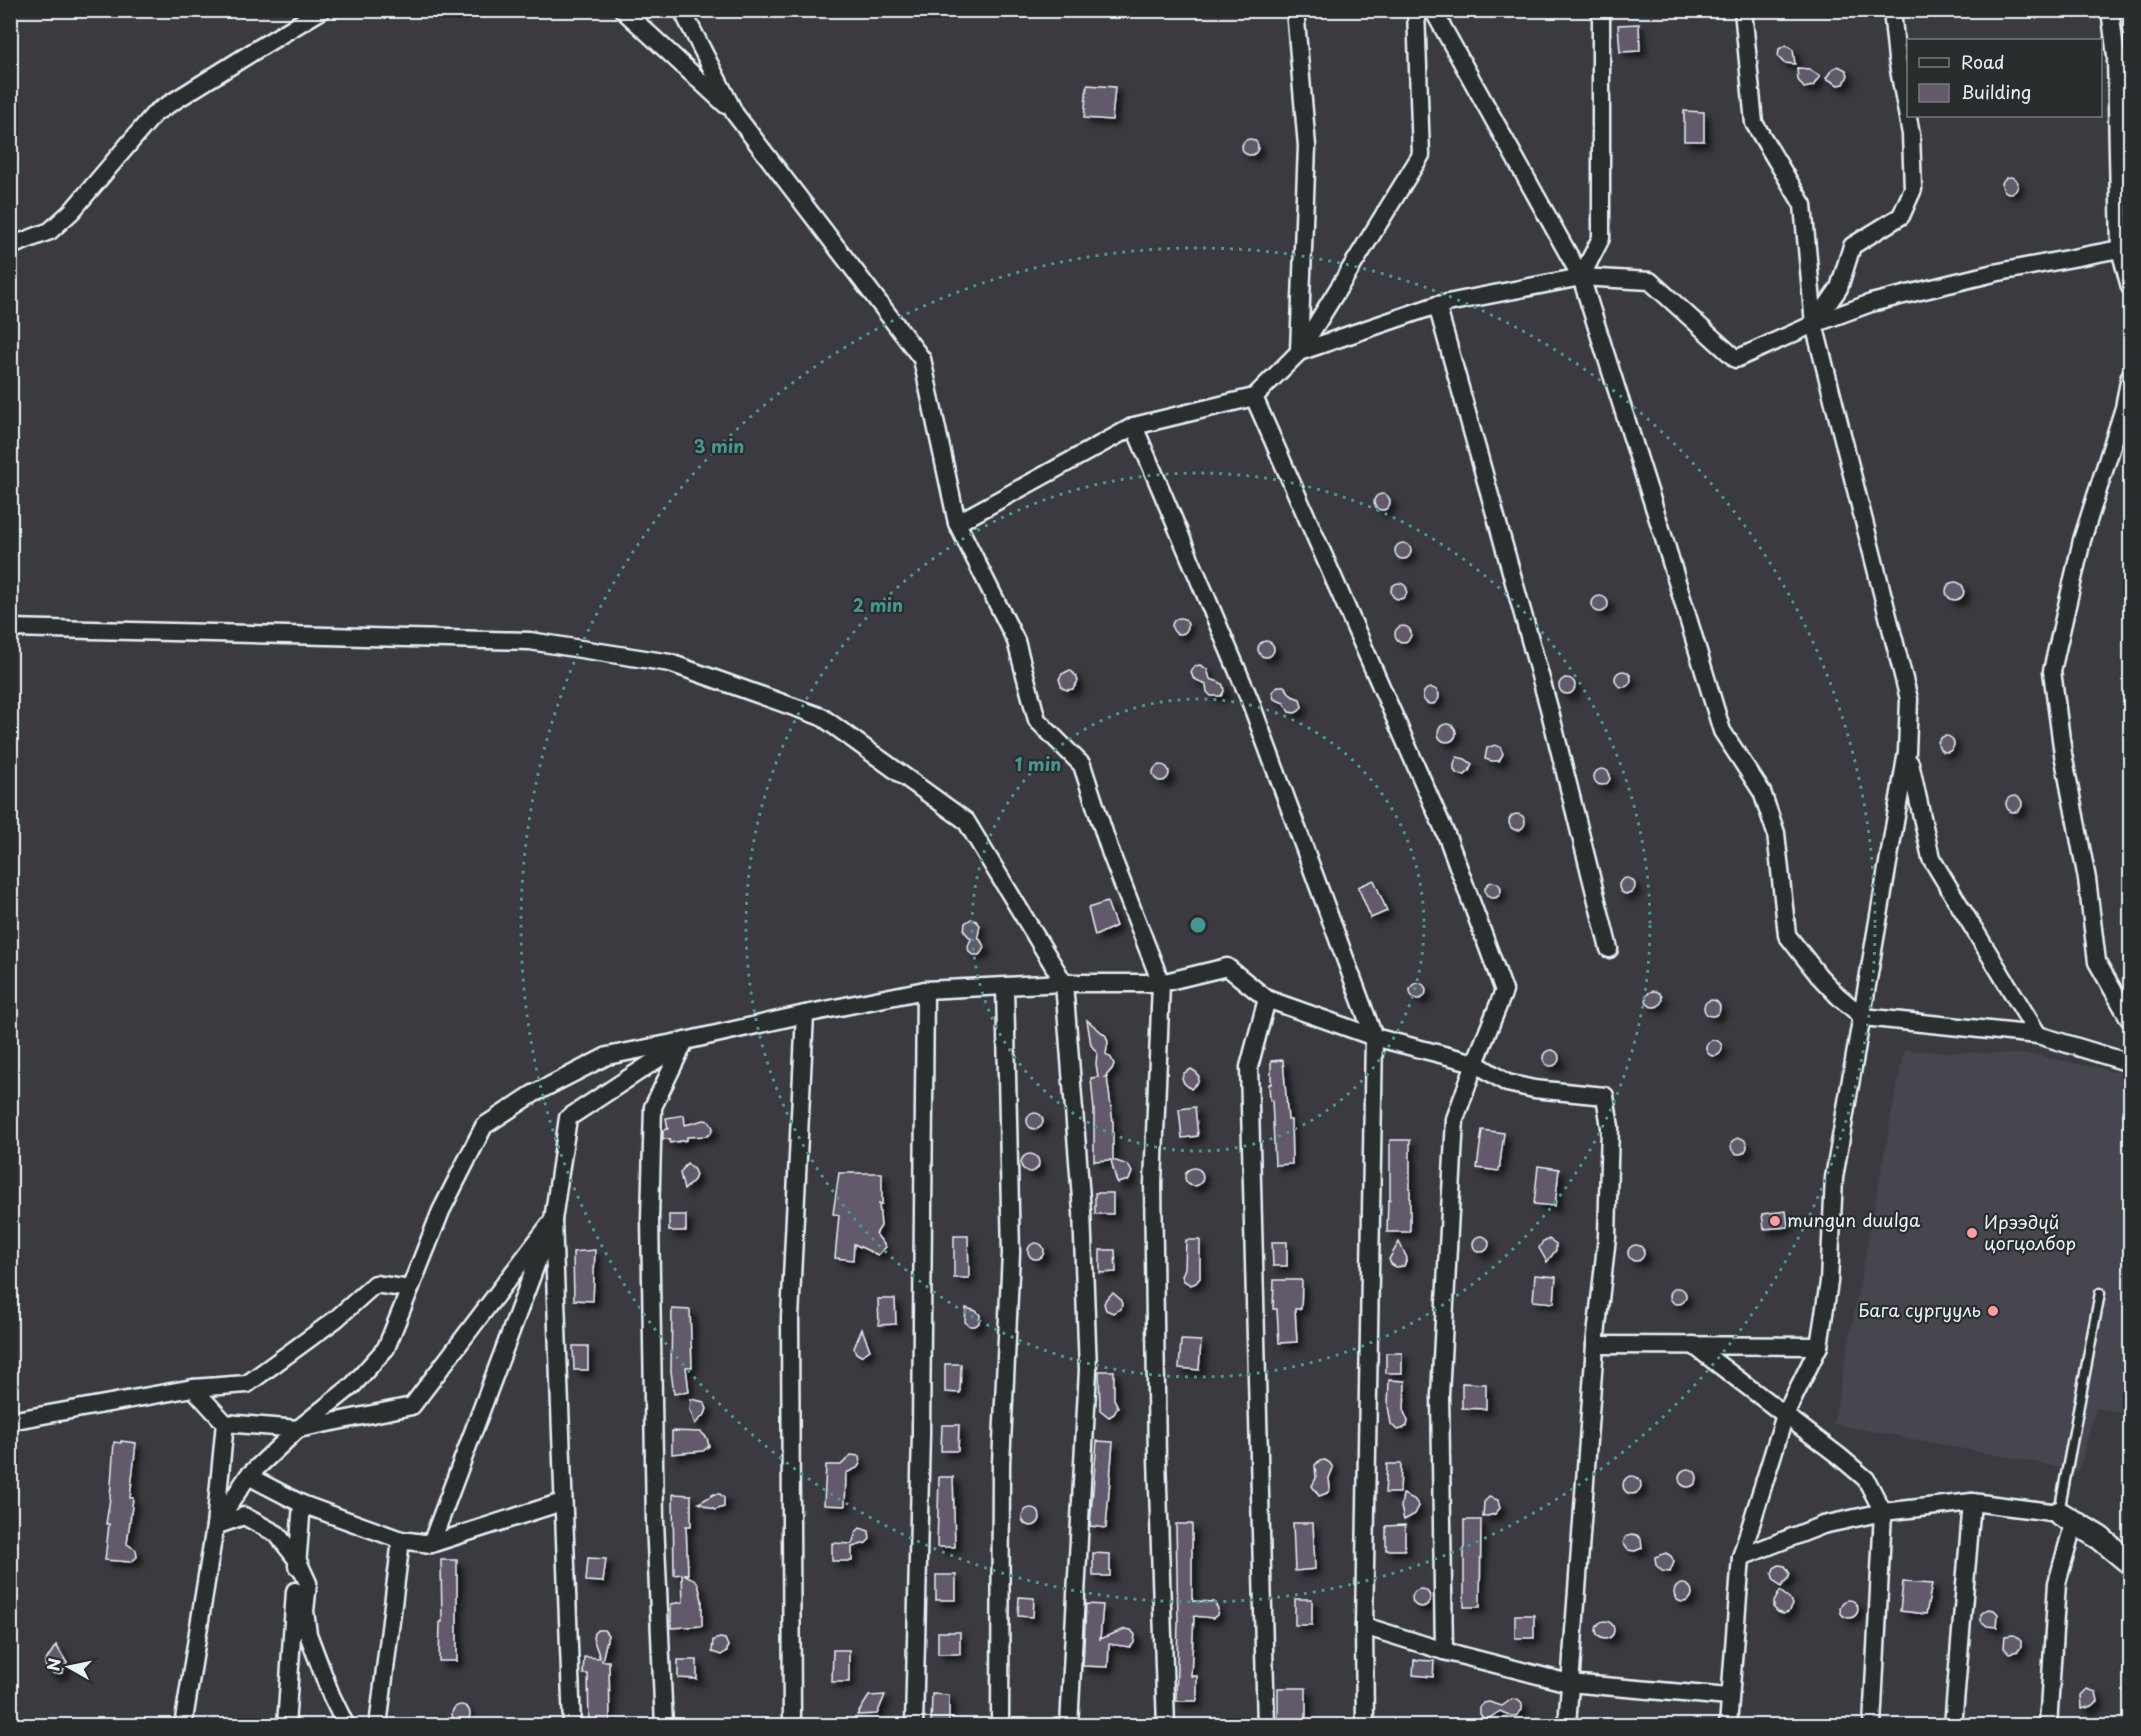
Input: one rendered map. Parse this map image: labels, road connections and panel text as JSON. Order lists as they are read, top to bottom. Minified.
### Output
{"places":["mungun duulga","Ирээдүй цогцолбор","Бага сургууль"],"legend":["Road","Building"],"north":"left","rings":["3 min","2 min","1 min"]}
